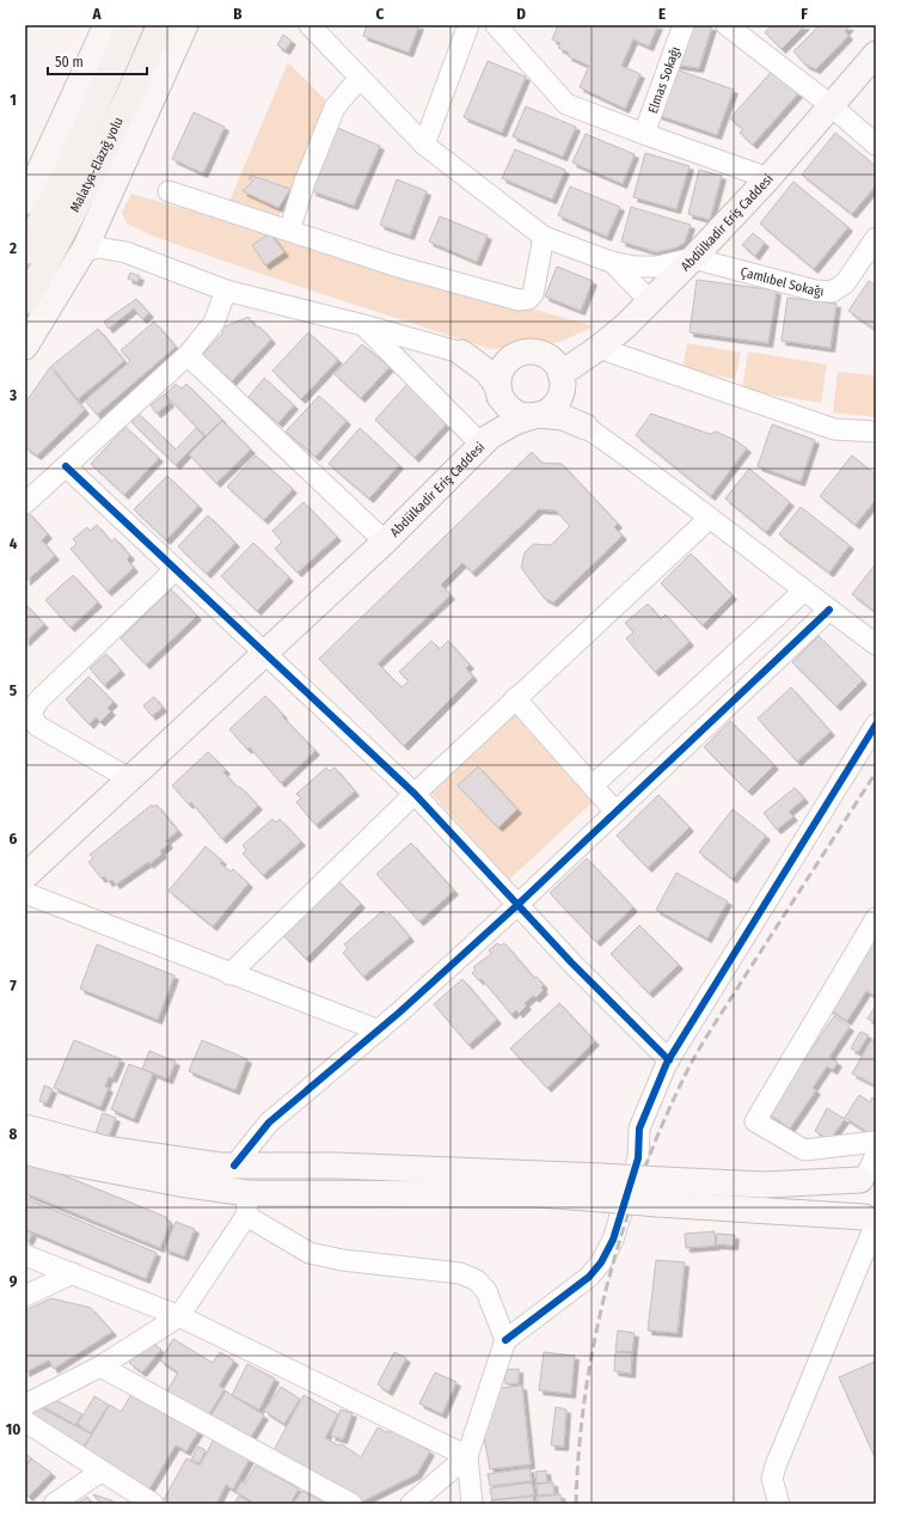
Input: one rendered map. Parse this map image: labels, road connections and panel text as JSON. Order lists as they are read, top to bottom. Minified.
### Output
{"streets":{"highway":["Malatya-Elazığ yolu"],"main road":["Abdülkadir Eriş Caddesi"],"street":["Elmas Sokağı","Çamlıbel Sokağı"]},"crossings":[["Abdülkadir Eriş Caddesi","Çamlıbel Sokağı"]],"scale_bar":"50 m","grid":{"columns":["A","B","C","D","E","F"],"rows":["1","2","3","4","5","6","7","8","9","10"]}}
